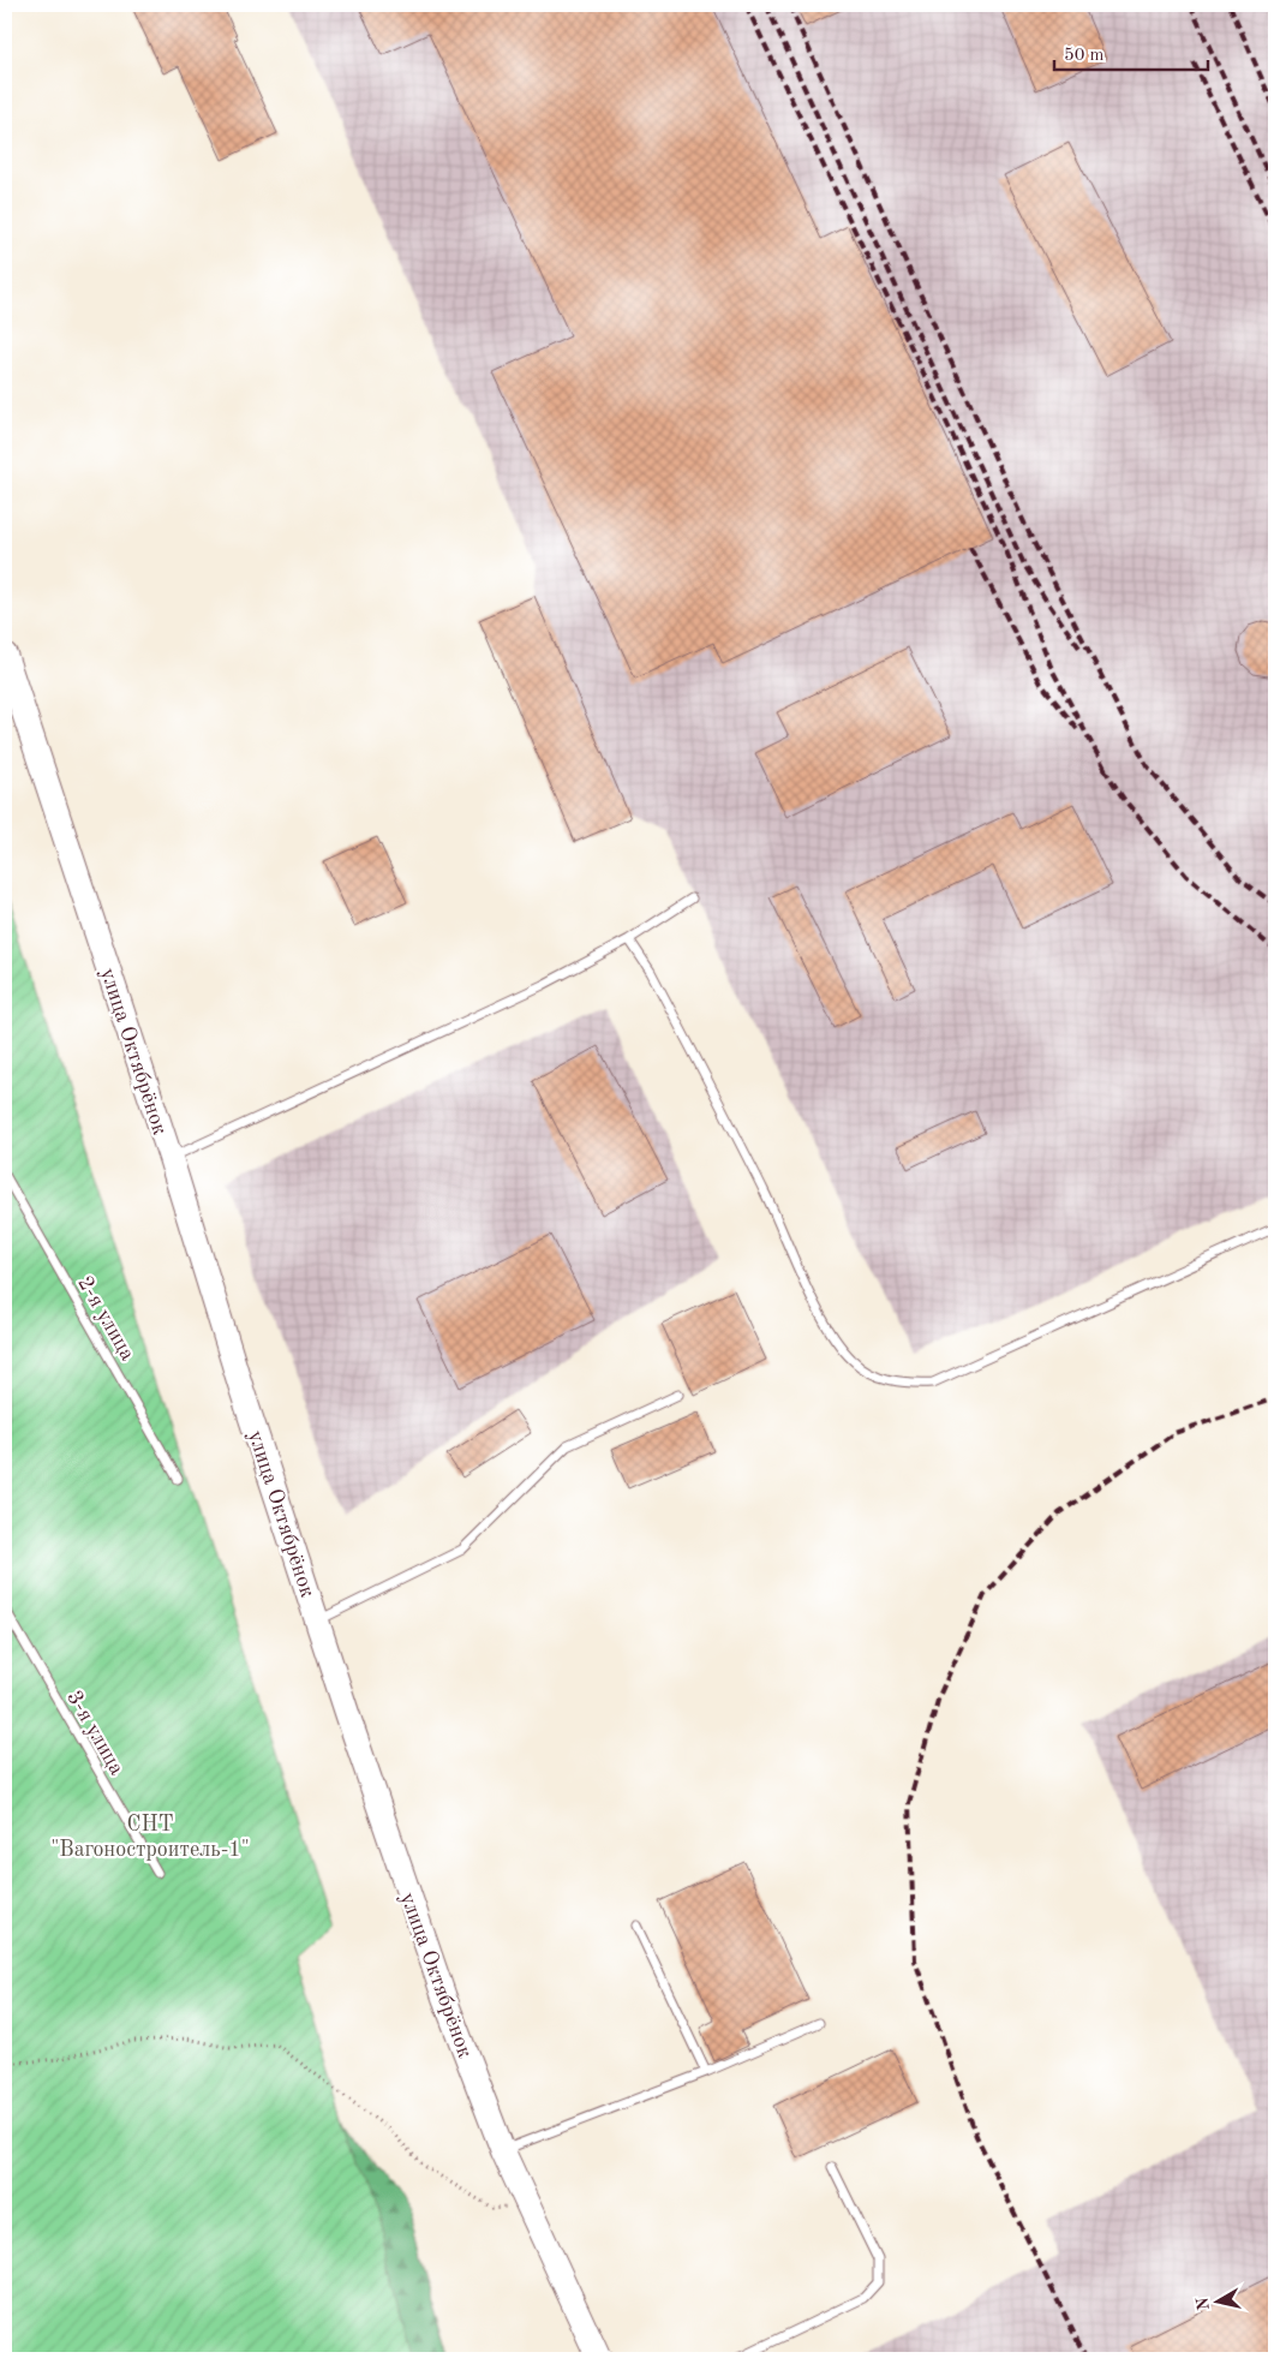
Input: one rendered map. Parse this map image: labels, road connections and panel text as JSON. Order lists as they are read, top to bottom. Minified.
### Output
{"streets":{"street":["улица Октябрёнок"],"lane":["2-я улица","3-я улица"]},"parks":["СНТ \"Вагоностроитель-1\""],"scale_bar":"50 m","north":"left"}
